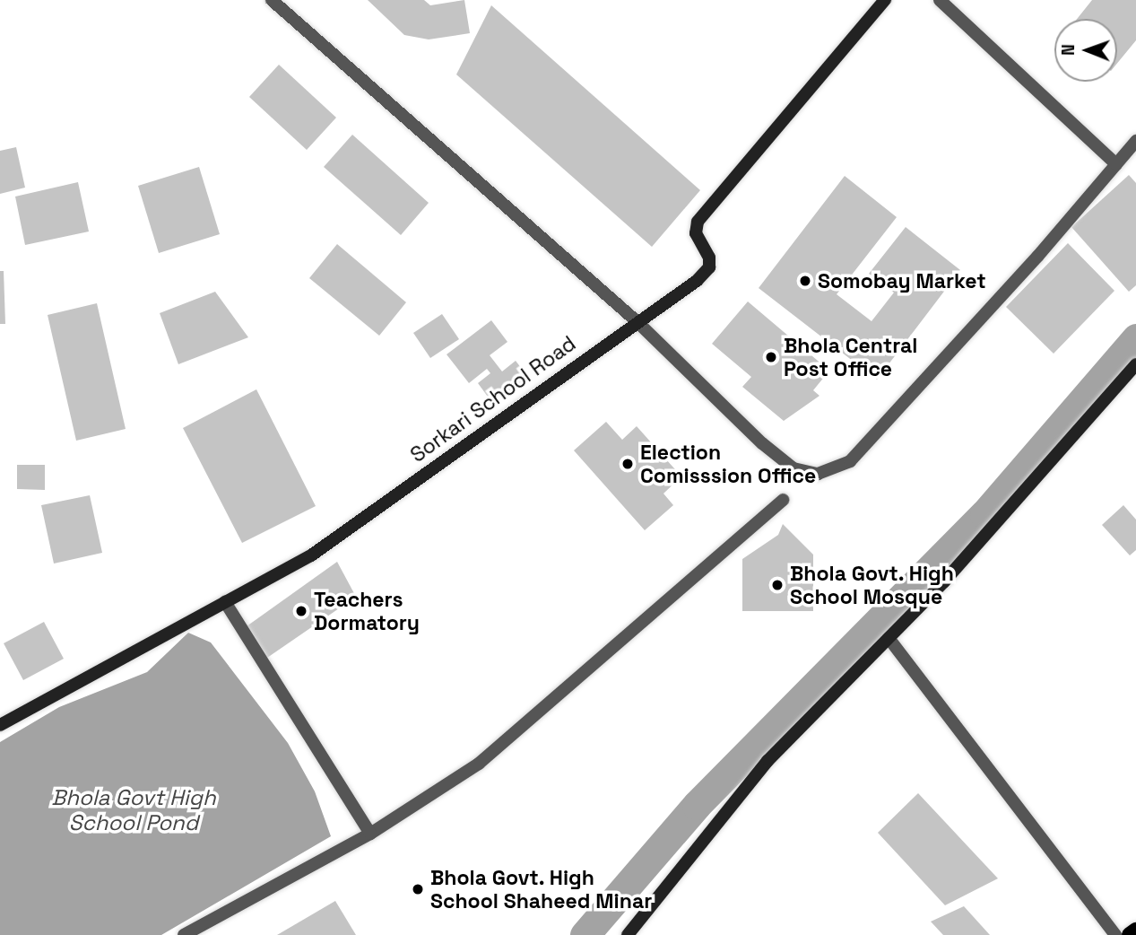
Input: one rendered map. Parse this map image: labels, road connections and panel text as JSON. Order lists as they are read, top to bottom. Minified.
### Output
{"streets":{"street":["Sorkari School Road"]},"water":["Bhola Govt High School Pond"],"places":["Somobay Market","Bhola Central Post Office","Election Comisssion Office","Bhola Govt. High School Mosque","Teachers Dormatory","Bhola Govt. High School Shaheed Minar"],"north":"left"}
